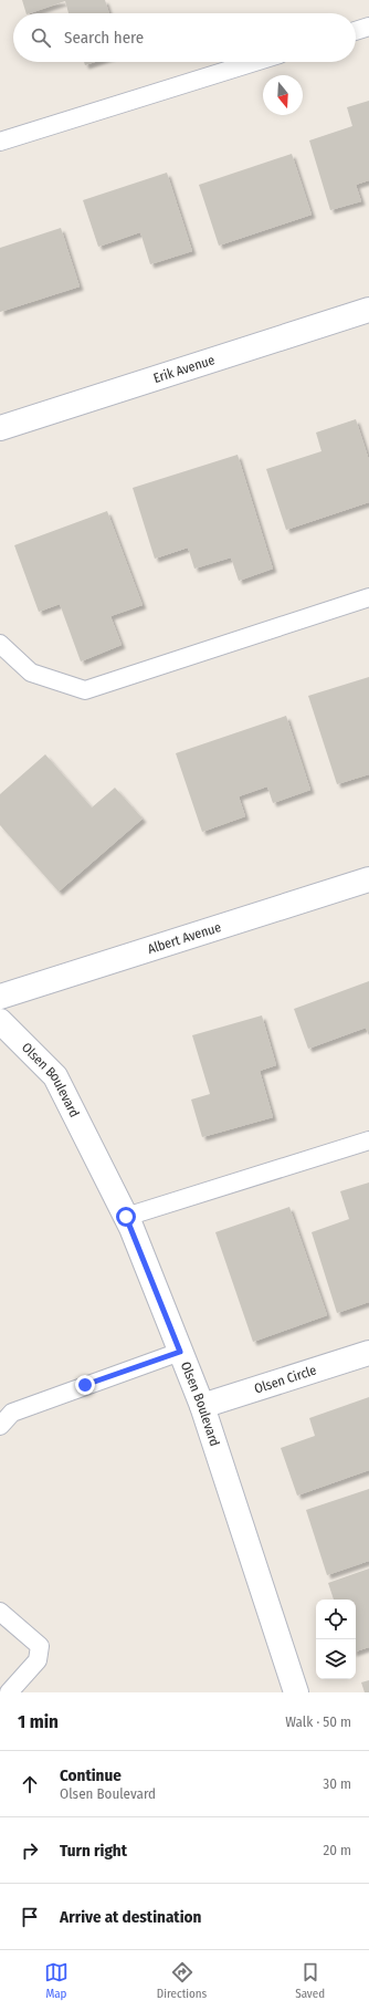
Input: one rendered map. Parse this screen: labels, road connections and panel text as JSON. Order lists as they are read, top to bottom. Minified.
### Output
{"streets":{"street":["Erik Avenue","Albert Avenue","Olsen Boulevard","Olsen Circle"]},"crossings":[["Olsen Boulevard","Olsen Circle"]],"north":"bottom","page":{"search":"Search here","heading":["1 min","Walk · 50 m"],"list":[["Continue","Olsen Boulevard","30 m"],["Turn right","20 m"],"Arrive at destination"],"nav":["Map","Directions","Saved"]}}
